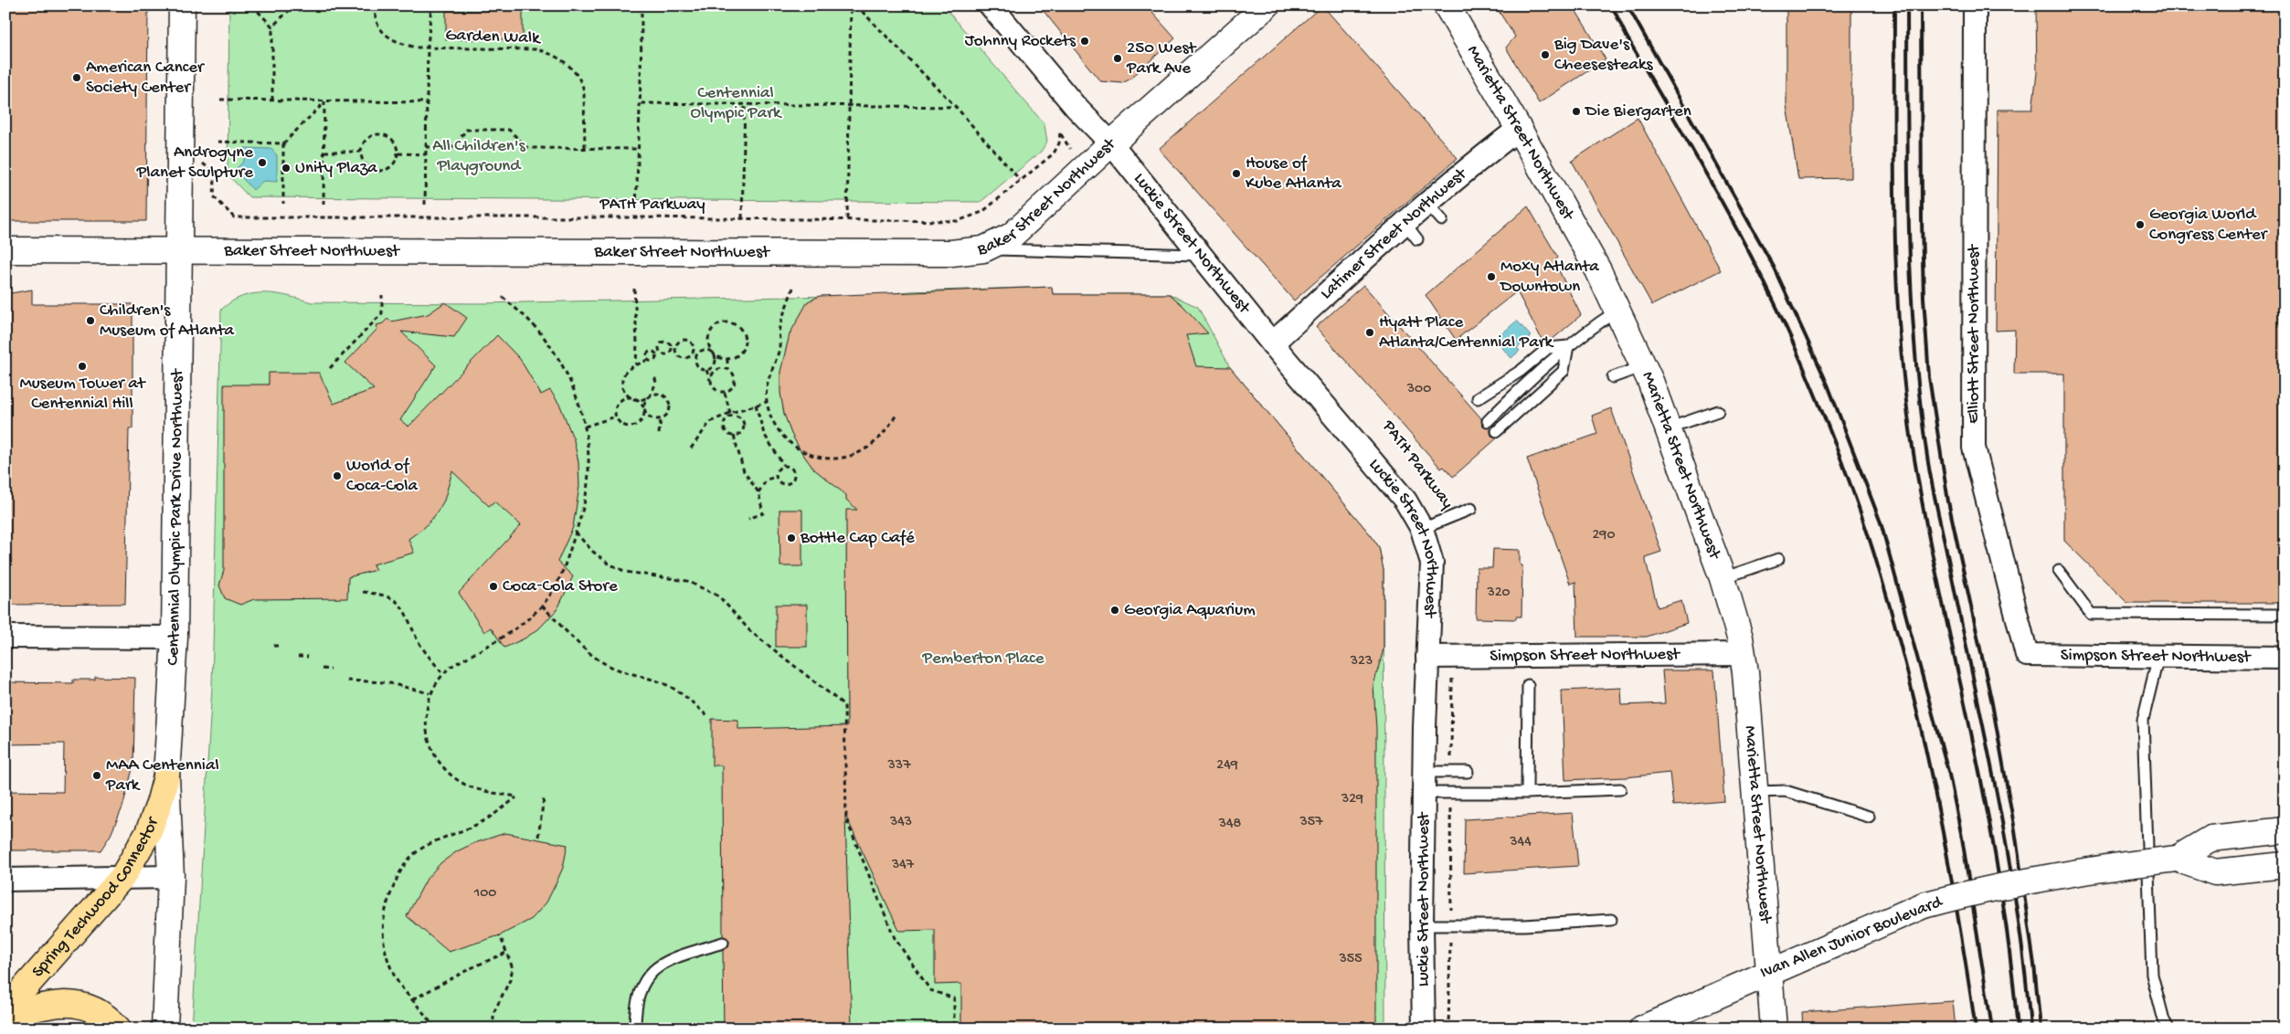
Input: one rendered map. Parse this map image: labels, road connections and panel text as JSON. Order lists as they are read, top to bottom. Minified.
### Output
{"streets":{"main road":["Marietta Street Northwest","Baker Street Northwest","Centennial Olympic Park Drive Northwest","Spring Techwood Connector","Ivan Allen Junior Boulevard"],"street":["Latimer Street Northwest","Luckie Street Northwest","Elliott Street Northwest","Simpson Street Northwest"],"path":["Garden Walk","PATH Parkway"]},"crossings":[["Marietta Street Northwest","Latimer Street Northwest"],["Marietta Street Northwest","Simpson Street Northwest"],["Marietta Street Northwest","Ivan Allen Junior Boulevard"],["Baker Street Northwest","Luckie Street Northwest"],["Baker Street Northwest","Centennial Olympic Park Drive Northwest"],["Latimer Street Northwest","Luckie Street Northwest"],["Luckie Street Northwest","Simpson Street Northwest"],["Elliott Street Northwest","Simpson Street Northwest"],["Centennial Olympic Park Drive Northwest","Spring Techwood Connector"]],"parks":["Centennial Olympic Park","All Children's Playground","Pemberton Place"],"places":["Johnny Rockets","Big Dave's Cheesesteaks","250 West Park Ave","American Cancer Society Center","Die Biergarten","Androgyne Planet Sculpture","Unity Plaza","House of Kube Atlanta","Georgia World Congress Center","Moxy Atlanta Downtown","Children's Museum of Atlanta","Hyatt Place Atlanta/Centennial Park","Museum Tower at Centennial Hill","World of Coca-Cola","Bottle Cap Café","Coca‑Cola Store","Georgia Aquarium","MAA Centennial Park"],"house_numbers":["300","290","320","323","337","249","329","343","357","348","344","347","100","355"]}
